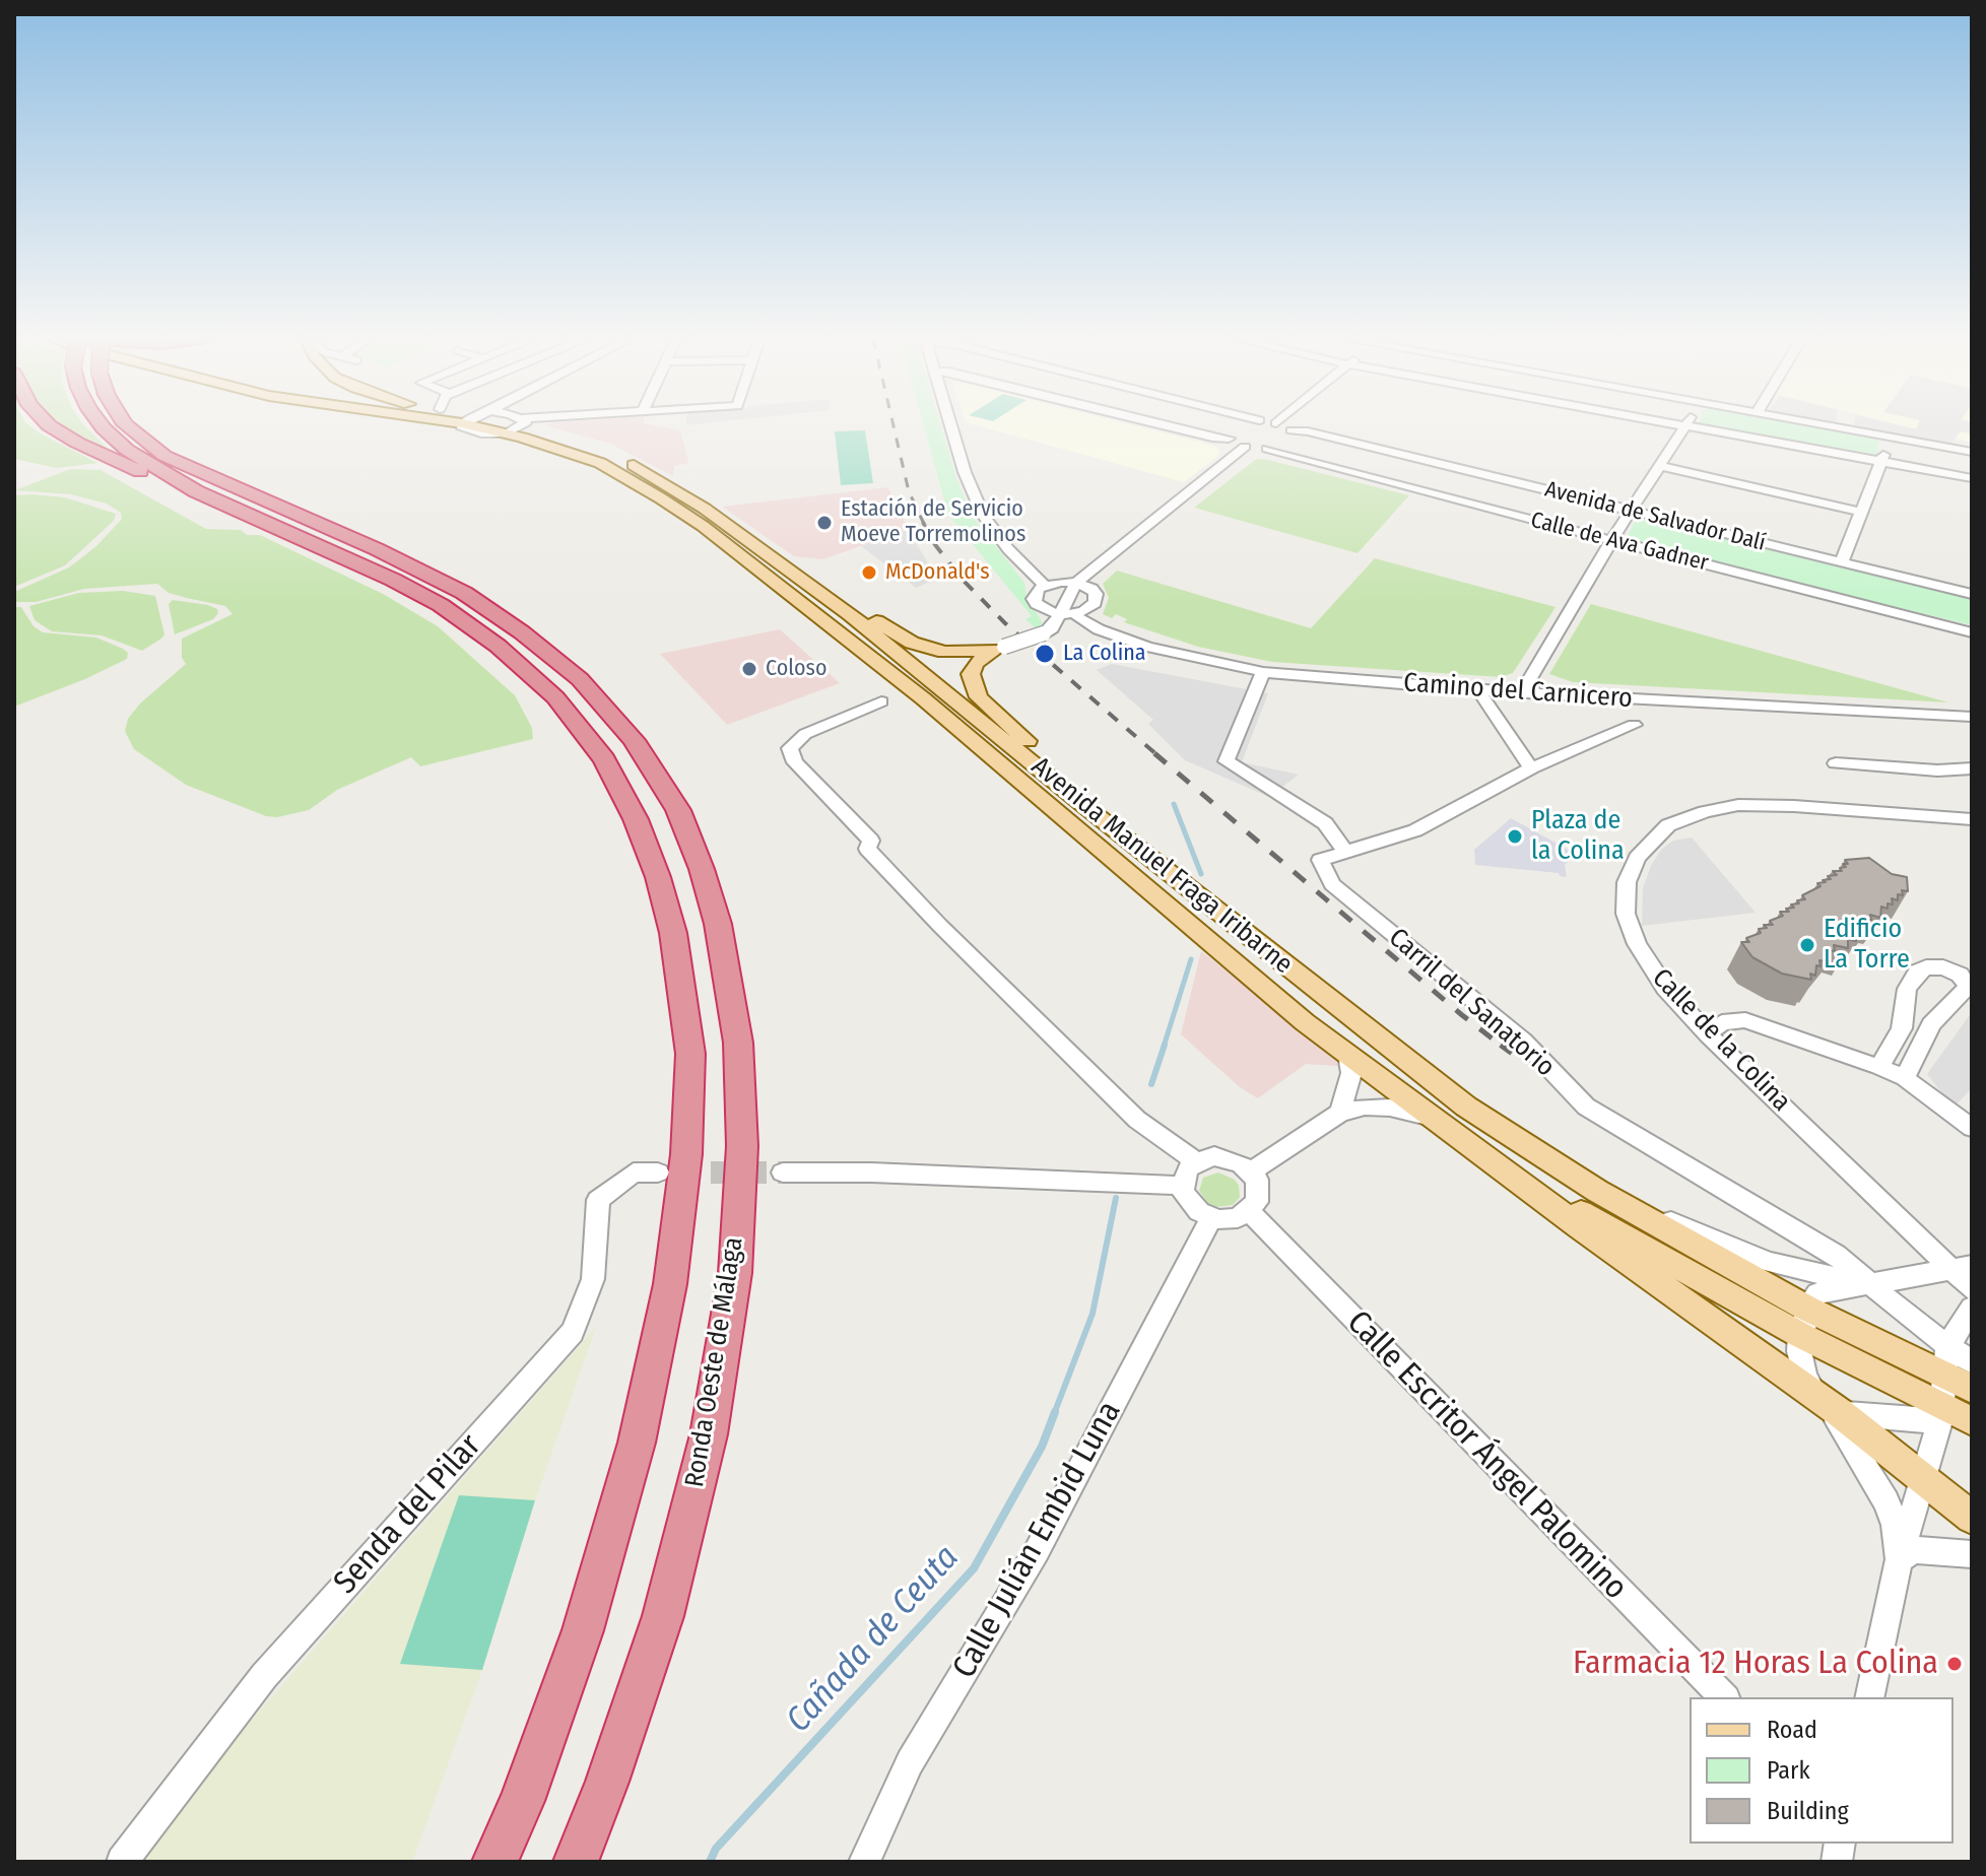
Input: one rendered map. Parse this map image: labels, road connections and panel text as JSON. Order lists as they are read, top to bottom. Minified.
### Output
{"streets":{"highway":["Ronda Oeste de Málaga"],"main road":["Avenida Manuel Fraga Iribarne"],"street":["Avenida de Salvador Dalí","Calle de Ava Gadner","Camino del Carnicero","Carril del Sanatorio","Calle de la Colina","Calle Escritor Ángel Palomino","Senda del Pilar","Calle Julián Embid Luna"]},"crossings":[["Calle Escritor Ángel Palomino","Calle Julián Embid Luna"]],"water":["Cañada de Ceuta"],"places":["Estación de Servicio Moeve Torremolinos","McDonald's","La Colina","Coloso","Plaza de la Colina","Edificio La Torre","Farmacia 12 Horas La Colina"],"legend":["Road","Park","Building"]}
